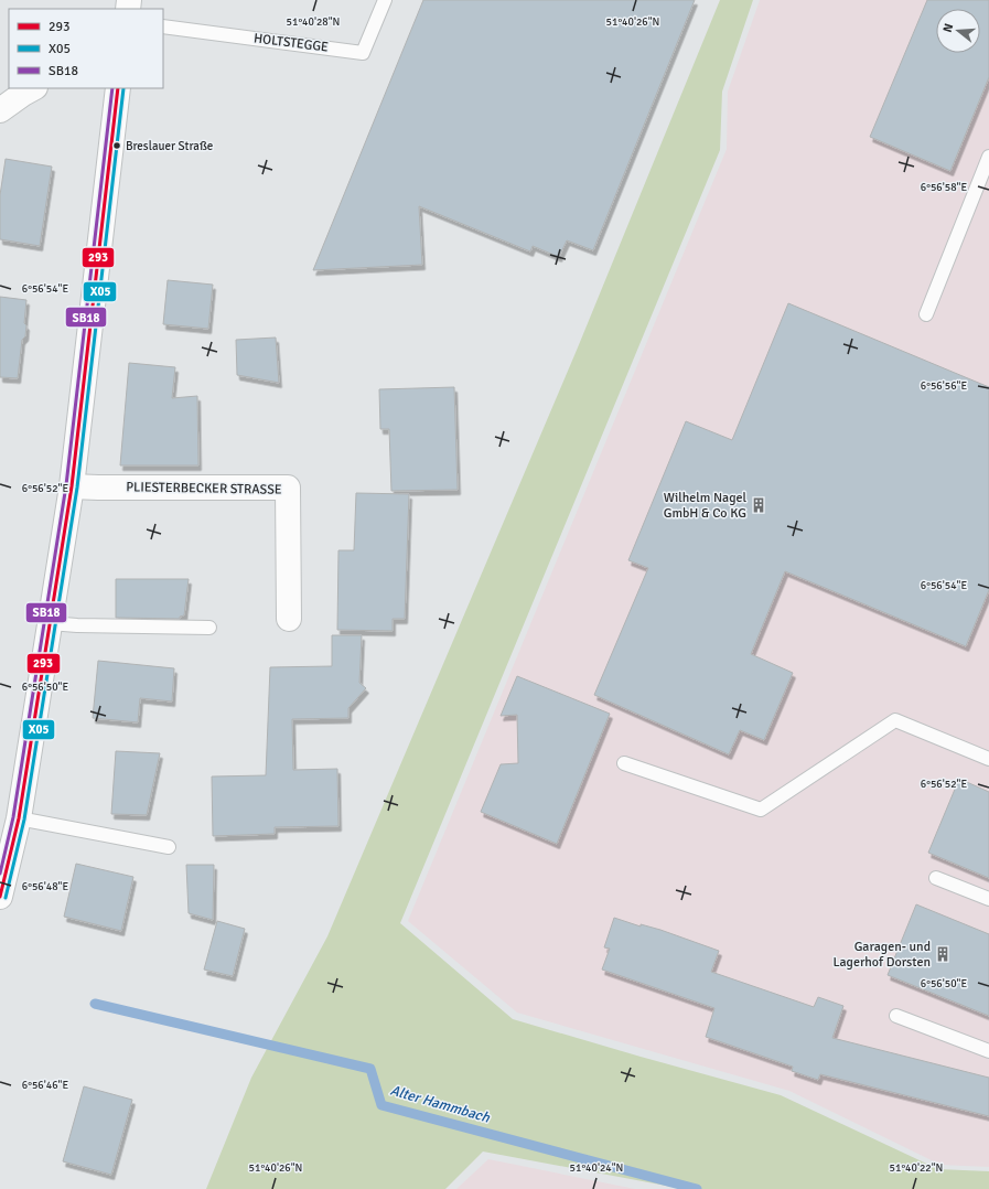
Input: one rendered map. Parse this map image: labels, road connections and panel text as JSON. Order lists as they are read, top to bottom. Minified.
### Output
{"streets":{"main road":["PLIESTERBECKER STRASSE"],"lane":["HOLTSTEGGE"]},"water":["Alter Hammbach"],"places":{"other":["Breslauer Straße"],"building":["Wilhelm Nagel GmbH & Co KG","Garagen- und Lagerhof Dorsten"]},"lines":["transit line 293","transit line X05","transit line SB18"],"legend":["293","X05","SB18"],"north":"left","coordinates":["51°40'28\"N","51°40'26\"N","6°56'58\"E","6°56'54\"E","6°56'56\"E","6°56'52\"E","6°56'50\"E","6°56'48\"E","6°56'46\"E","51°40'24\"N","51°40'22\"N"]}
